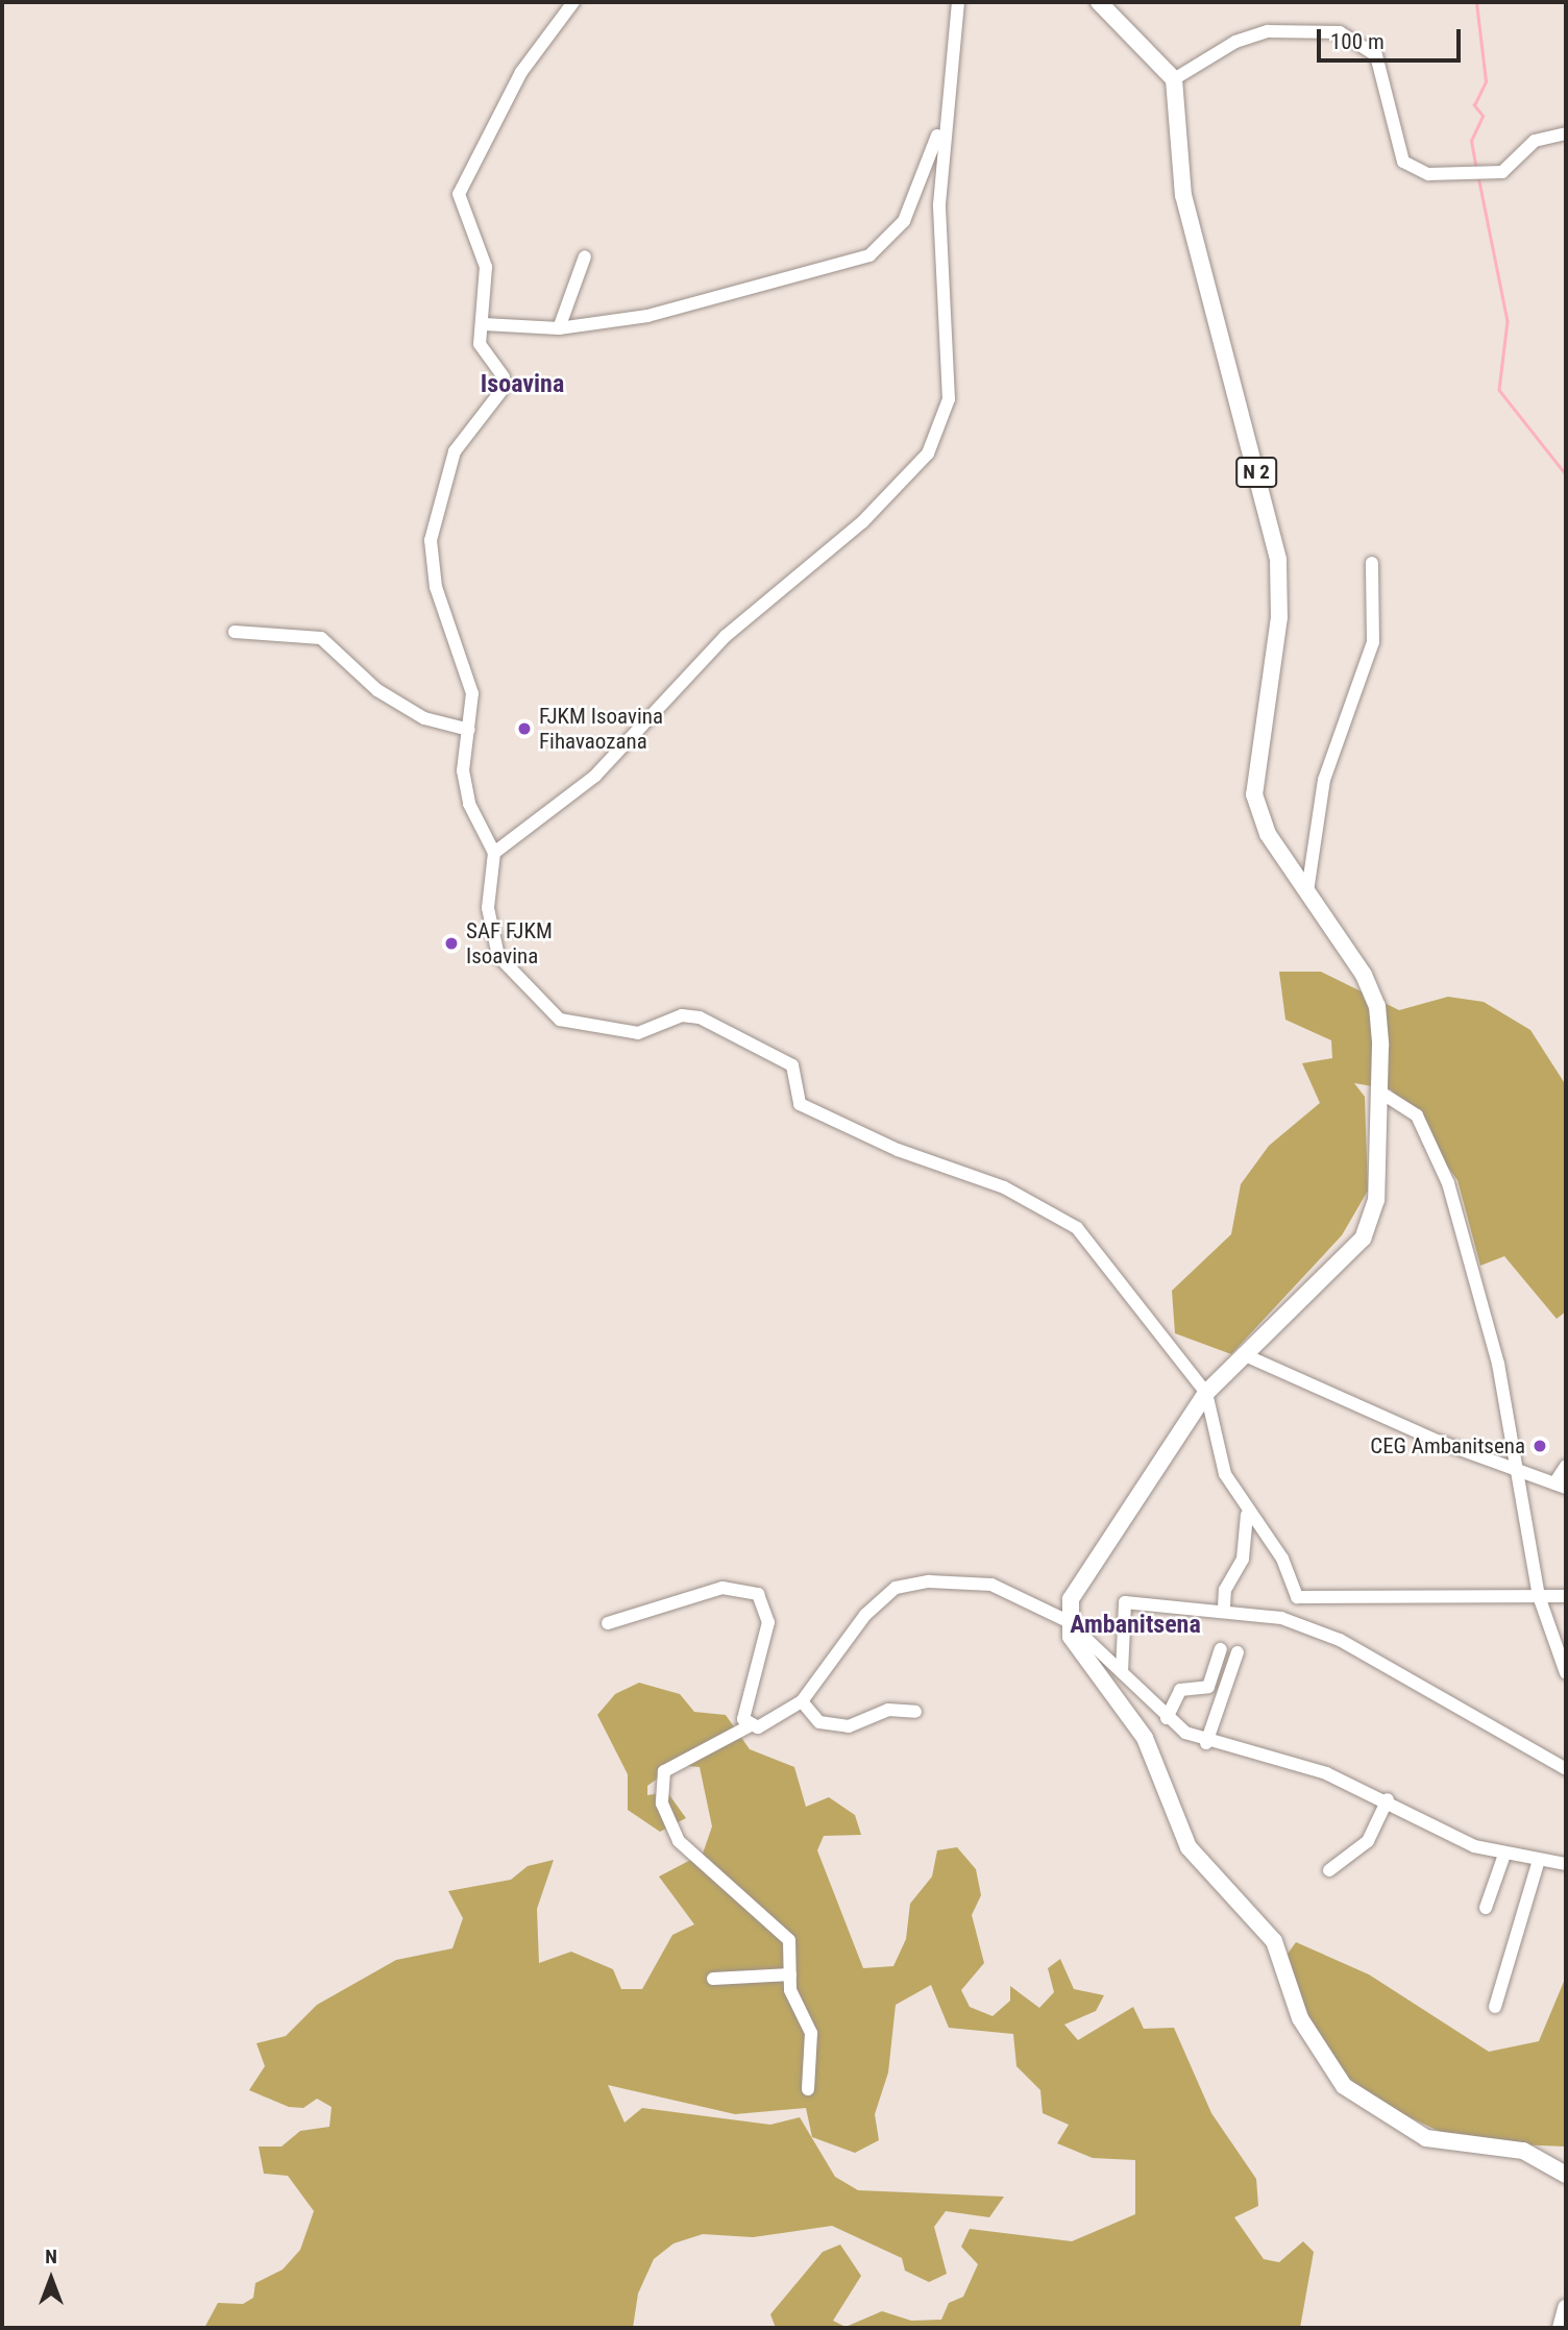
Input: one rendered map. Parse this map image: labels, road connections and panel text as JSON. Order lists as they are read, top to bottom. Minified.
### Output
{"streets":{"main road":["N 2"]},"districts":["Isoavina","Ambanitsena"],"places":["FJKM Isoavina Fihavaozana","SAF FJKM Isoavina","CEG Ambanitsena"],"scale_bar":"100 m","north":"top"}
